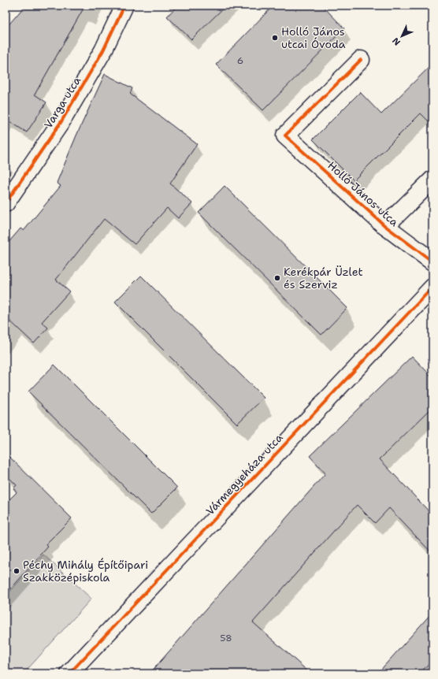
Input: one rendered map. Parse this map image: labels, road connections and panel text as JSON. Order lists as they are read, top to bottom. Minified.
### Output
{"streets":{"street":["Varga utca","Holló János utca","Vármegyeháza utca"]},"places":["Holló János utcai Óvoda","Kerékpár Üzlet és Szerviz","Péchy Mihály Építőipari Szakközépiskola"],"house_numbers":["6","58"],"north":"bottom left"}
